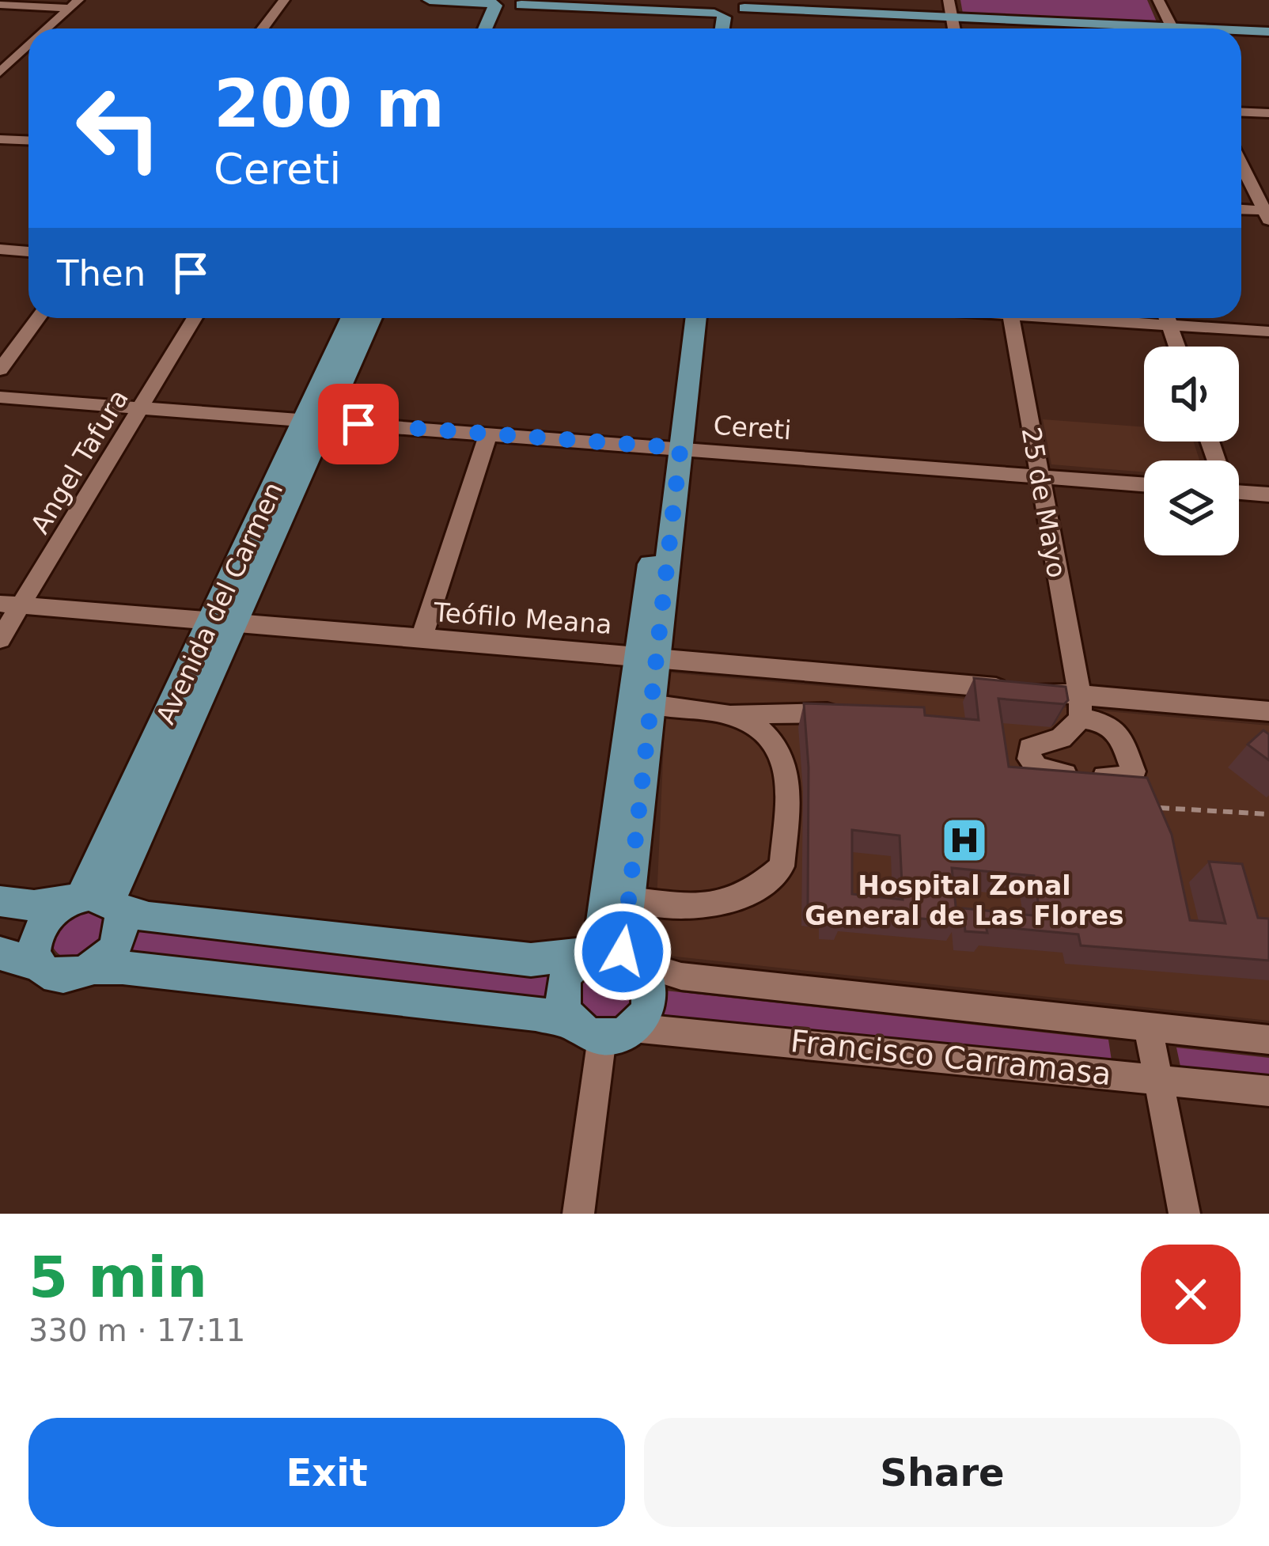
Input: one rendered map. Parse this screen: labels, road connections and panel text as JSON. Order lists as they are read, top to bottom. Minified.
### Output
{"streets":{"main road":["Avenida del Carmen","Francisco Carramasa"],"street":["Cereti","Angel Tafura","25 de Mayo","Teófilo Meana"]},"crossings":[["Cereti","Angel Tafura"],["Cereti","25 de Mayo"],["Cereti","Avenida del Carmen"],["Angel Tafura","Teófilo Meana"],["25 de Mayo","Teófilo Meana"],["Avenida del Carmen","Teófilo Meana"],["Avenida del Carmen","Francisco Carramasa"]],"places":{"hospital":["Hospital Zonal General de Las Flores"]},"page":{"turn":["200 m","Cereti"],"then":"Then","heading":["5 min","330 m · 17:11"],"buttons":["Exit","Share"]}}
